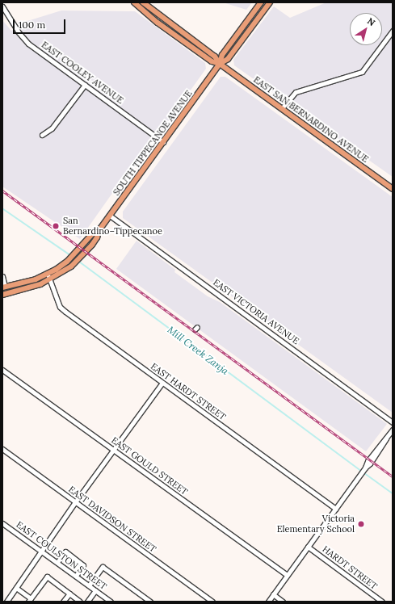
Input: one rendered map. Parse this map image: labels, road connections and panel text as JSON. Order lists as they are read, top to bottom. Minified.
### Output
{"streets":{"main road":["EAST SAN BERNARDINO AVENUE","SOUTH TIPPECANOE AVENUE"],"street":["EAST COOLEY AVENUE","EAST VICTORIA AVENUE","EAST HARDT STREET","EAST GOULD STREET","EAST DAVIDSON STREET","EAST COULSTON STREET","HARDT STREET"]},"crossings":[["EAST COOLEY AVENUE","SOUTH TIPPECANOE AVENUE"],["EAST SAN BERNARDINO AVENUE","SOUTH TIPPECANOE AVENUE"],["SOUTH TIPPECANOE AVENUE","EAST VICTORIA AVENUE"],["SOUTH TIPPECANOE AVENUE","EAST HARDT STREET"]],"water":["Mill Creek Zanja"],"places":["San Bernardino–Tippecanoe","Victoria Elementary School"],"scale_bar":"100 m","north":"top right"}
